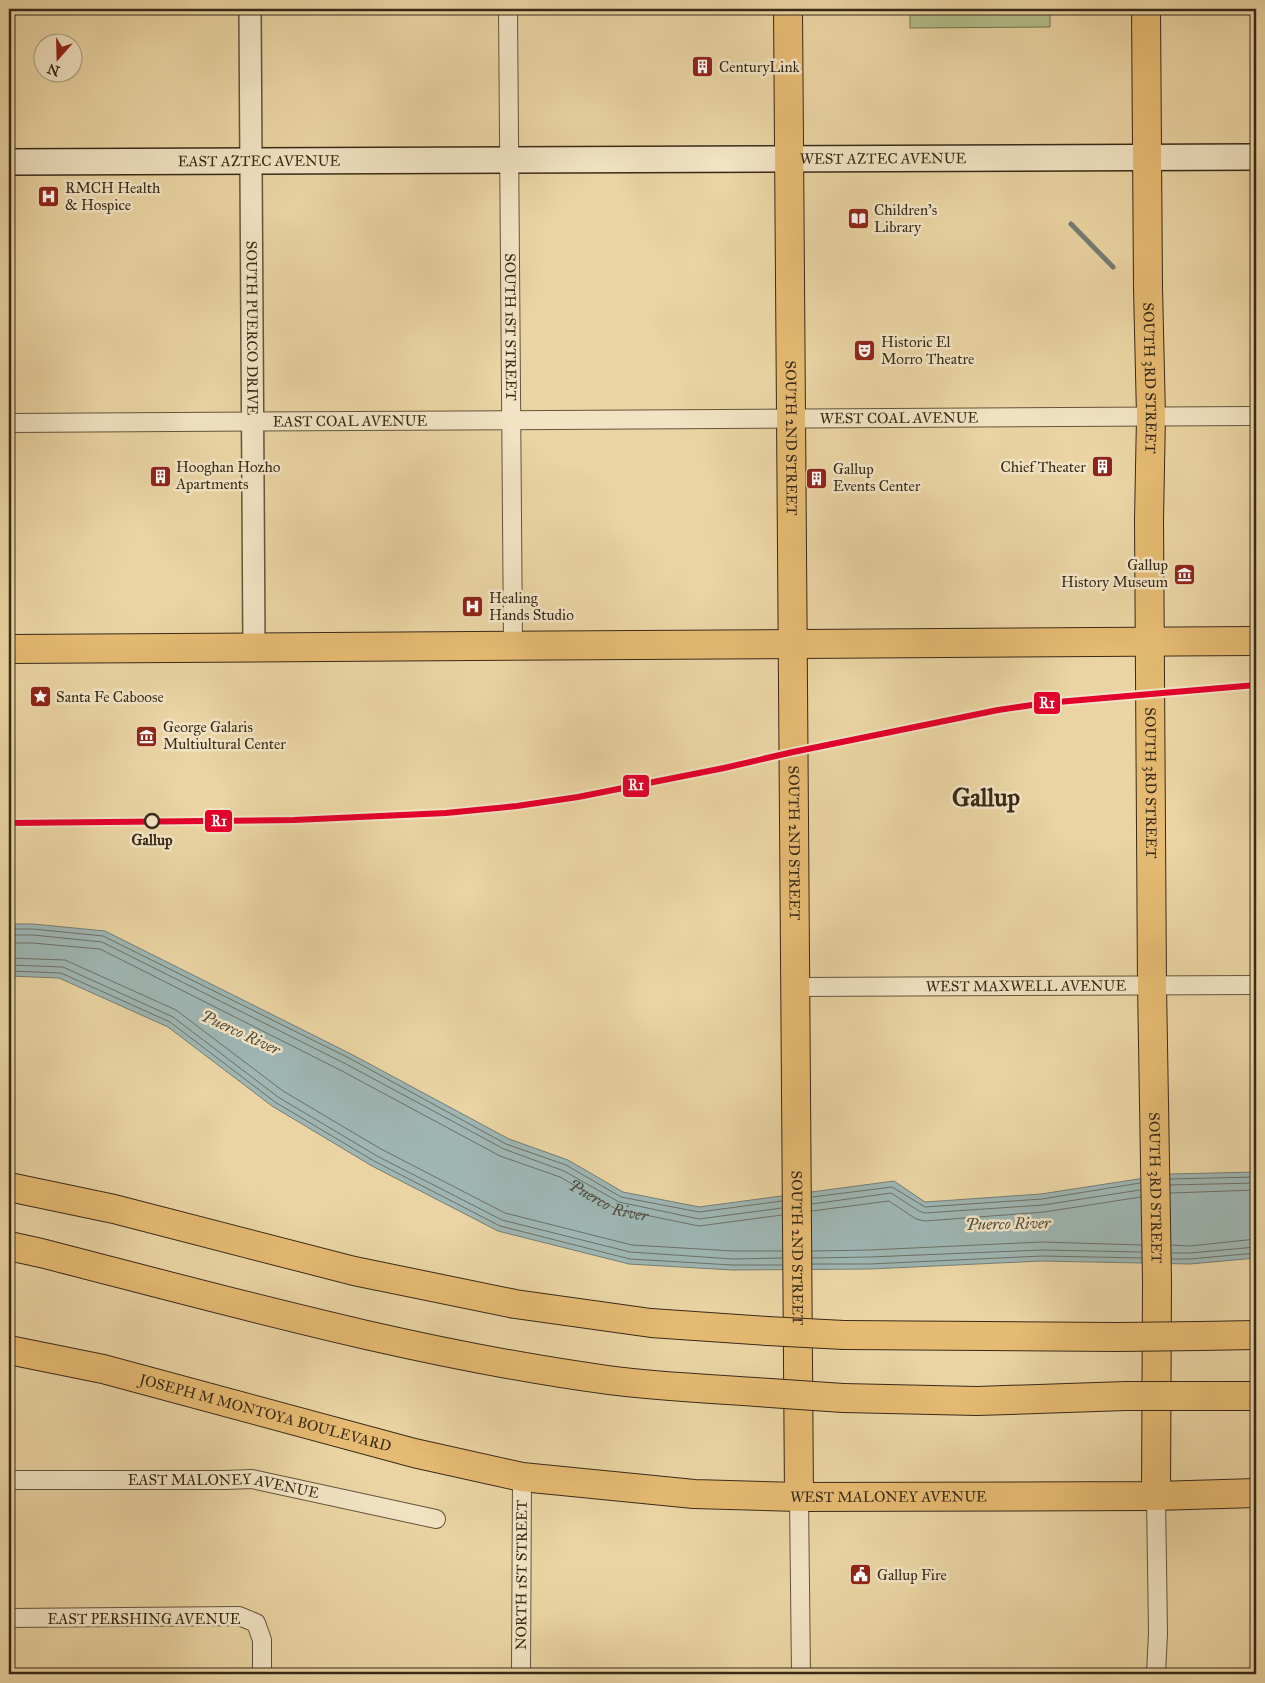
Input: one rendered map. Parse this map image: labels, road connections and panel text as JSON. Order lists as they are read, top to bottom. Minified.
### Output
{"streets":{"main road":["WEST AZTEC AVENUE","EAST AZTEC AVENUE","SOUTH 3RD STREET","SOUTH 2ND STREET","JOSEPH M MONTOYA BOULEVARD","WEST MALONEY AVENUE"],"street":["SOUTH 1ST STREET","SOUTH PUERCO DRIVE","WEST COAL AVENUE","EAST COAL AVENUE","WEST MAXWELL AVENUE","EAST MALONEY AVENUE","NORTH 1ST STREET","EAST PERSHING AVENUE"]},"crossings":[["WEST AZTEC AVENUE","EAST AZTEC AVENUE"],["WEST AZTEC AVENUE","SOUTH 1ST STREET"],["WEST AZTEC AVENUE","SOUTH 3RD STREET"],["WEST AZTEC AVENUE","SOUTH 2ND STREET"],["EAST AZTEC AVENUE","SOUTH 1ST STREET"],["EAST AZTEC AVENUE","SOUTH PUERCO DRIVE"],["SOUTH 1ST STREET","WEST COAL AVENUE"],["SOUTH 1ST STREET","EAST COAL AVENUE"],["SOUTH PUERCO DRIVE","EAST COAL AVENUE"],["SOUTH 3RD STREET","WEST COAL AVENUE"],["SOUTH 3RD STREET","WEST MAXWELL AVENUE"],["SOUTH 3RD STREET","WEST MALONEY AVENUE"],["WEST COAL AVENUE","EAST COAL AVENUE"],["WEST COAL AVENUE","SOUTH 2ND STREET"],["SOUTH 2ND STREET","WEST MAXWELL AVENUE"],["SOUTH 2ND STREET","WEST MALONEY AVENUE"],["JOSEPH M MONTOYA BOULEVARD","WEST MALONEY AVENUE"],["JOSEPH M MONTOYA BOULEVARD","NORTH 1ST STREET"],["WEST MALONEY AVENUE","NORTH 1ST STREET"]],"districts":["Gallup"],"water":["Puerco River"],"places":{"building":["CenturyLink","Chief Theater","Hooghan Hozho Apartments","Gallup Events Center"],"hospital":["RMCH Health & Hospice","Healing Hands Studio"],"library":["Children's Library"],"theatre":["Historic El Morro Theatre"],"museum":["Gallup History Museum","George Galaris Multiultural Center"],"place":["Santa Fe Caboose"],"other":["Gallup"],"public building":["Gallup Fire"]},"lines":["transit line R1"],"north":"bottom"}
